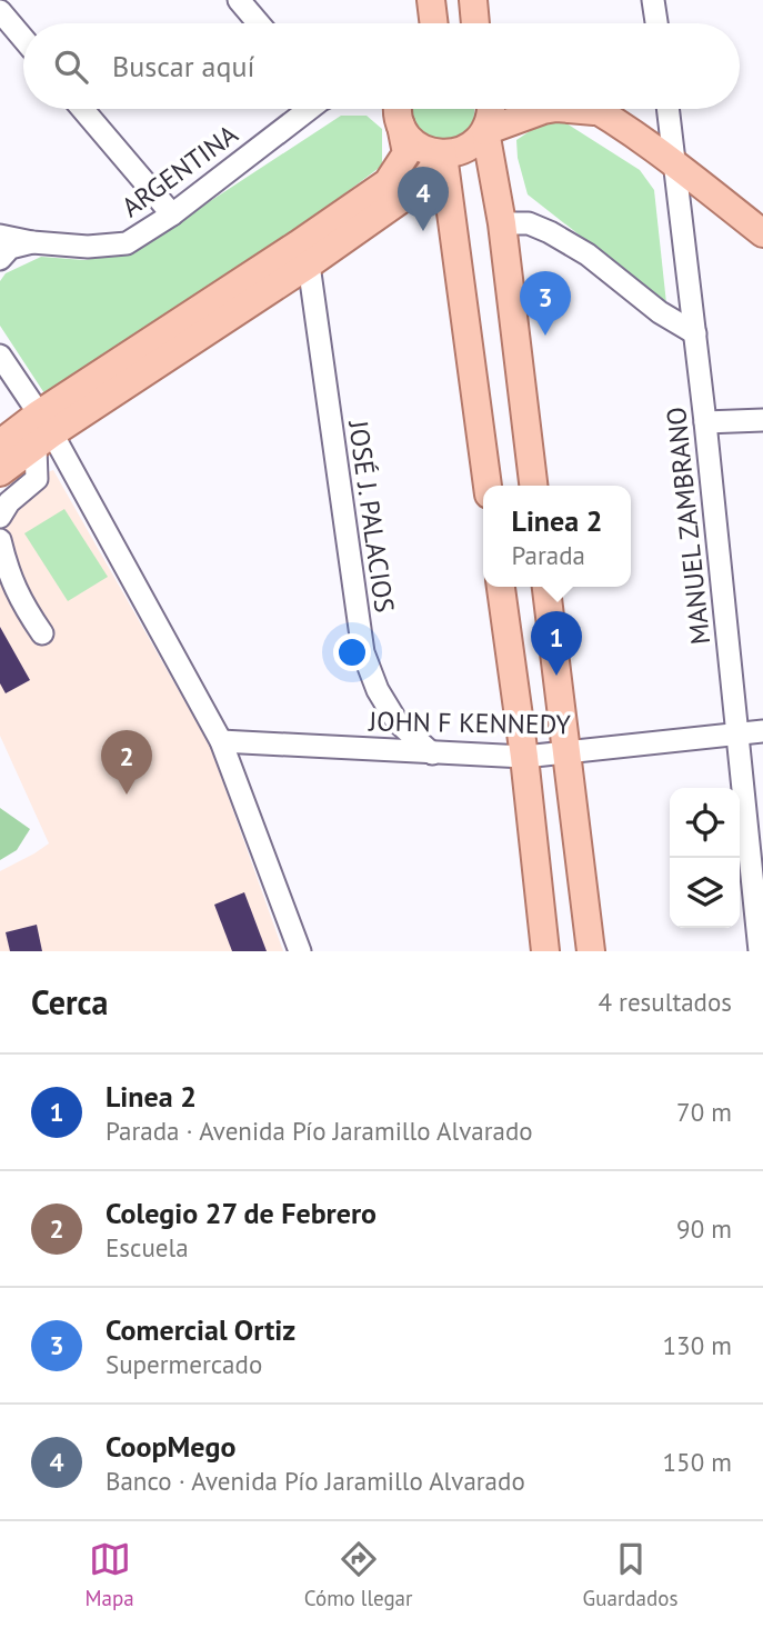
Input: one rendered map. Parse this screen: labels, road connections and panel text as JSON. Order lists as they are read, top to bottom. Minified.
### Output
{"streets":{"street":["ARGENTINA","JOSÉ J. PALACIOS","MANUEL ZAMBRANO","JOHN F KENNEDY"]},"crossings":[["JOSÉ J. PALACIOS","JOHN F KENNEDY"],["MANUEL ZAMBRANO","JOHN F KENNEDY"]],"page":{"search":"Buscar aquí","pins":["4","3","1","2"],"popup":["Linea 2","Parada"],"heading":["Cerca","4 resultados"],"list":[{"mark":"1","name":"Linea 2","note":"Parada · Avenida Pío Jaramillo Alvarado","value":"70 m"},{"mark":"2","name":"Colegio 27 de Febrero","note":"Escuela","value":"90 m"},{"mark":"3","name":"Comercial Ortiz","note":"Supermercado","value":"130 m"},{"mark":"4","name":"CoopMego","note":"Banco · Avenida Pío Jaramillo Alvarado","value":"150 m"}],"nav":["Mapa","Cómo llegar","Guardados"]}}
